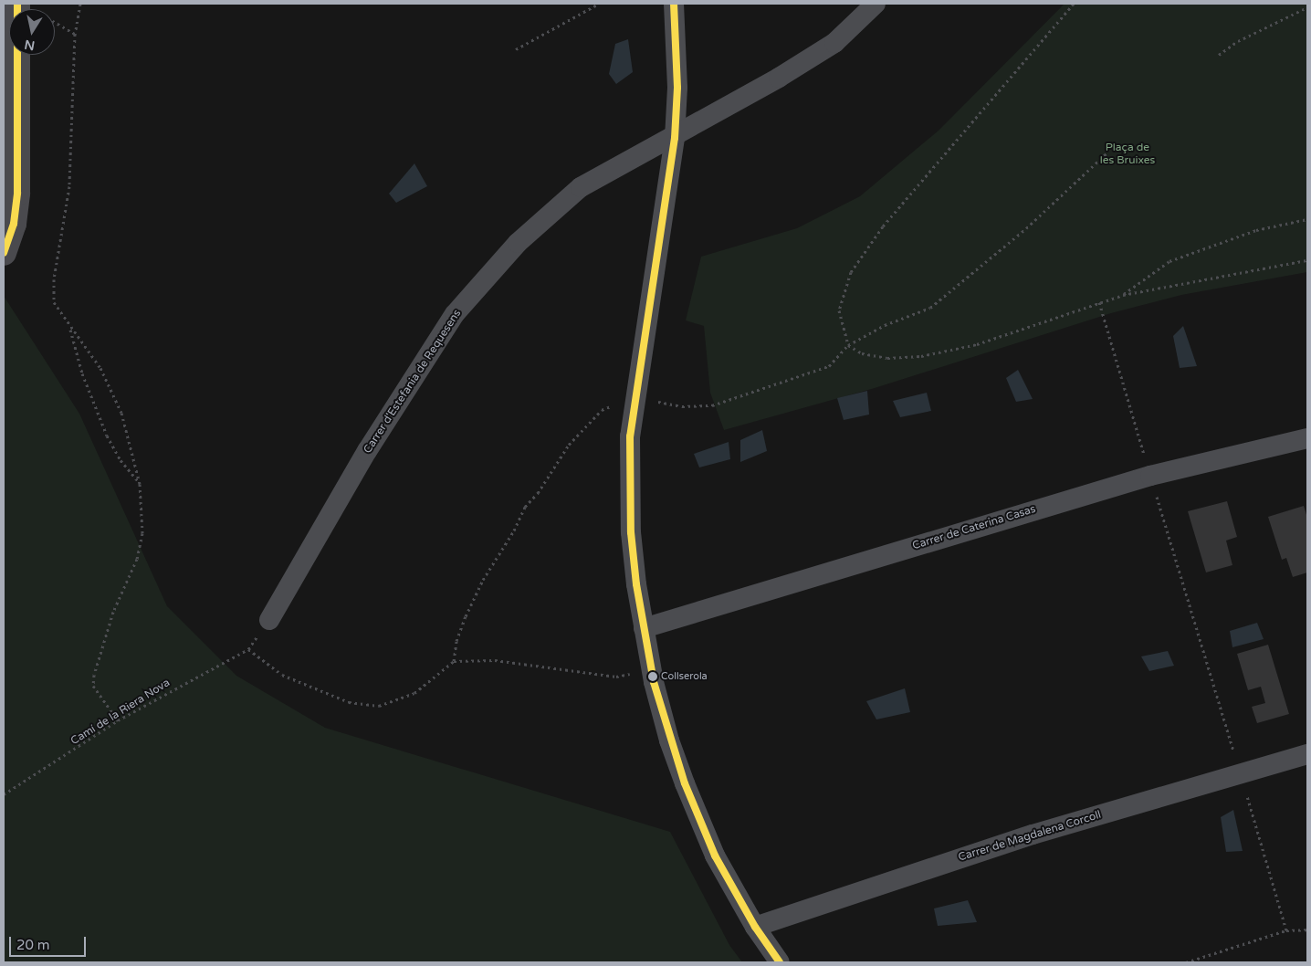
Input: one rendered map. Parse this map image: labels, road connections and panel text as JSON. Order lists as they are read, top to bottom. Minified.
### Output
{"streets":{"street":["Carrer d'Estefania de Requesens","Carrer de Caterina Casas","Carrer de Magdalena Corcoll"],"path":["Camí de la Riera Nova"]},"parks":["Plaça de les Bruixes"],"places":["Collserola"],"scale_bar":"20 m","north":"bottom"}
